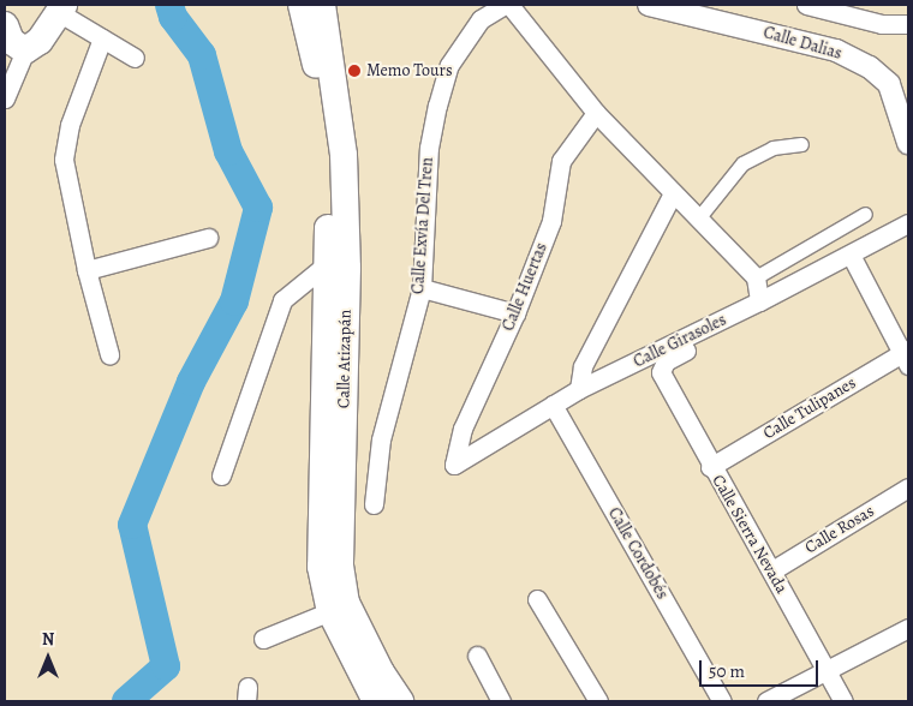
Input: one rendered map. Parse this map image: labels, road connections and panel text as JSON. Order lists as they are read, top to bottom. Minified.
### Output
{"streets":{"main road":["Calle Atizapán"],"street":["Calle Dalias","Calle Exvía Del Tren","Calle Huertas","Calle Girasoles","Calle Tulipanes","Calle Rosas","Calle Sierra Nevada","Calle Cordobés"]},"crossings":[["Calle Huertas","Calle Girasoles"],["Calle Girasoles","Calle Sierra Nevada"],["Calle Girasoles","Calle Cordobés"],["Calle Tulipanes","Calle Sierra Nevada"],["Calle Rosas","Calle Sierra Nevada"]],"places":["Memo Tours"],"scale_bar":"50 m","north":"top"}
